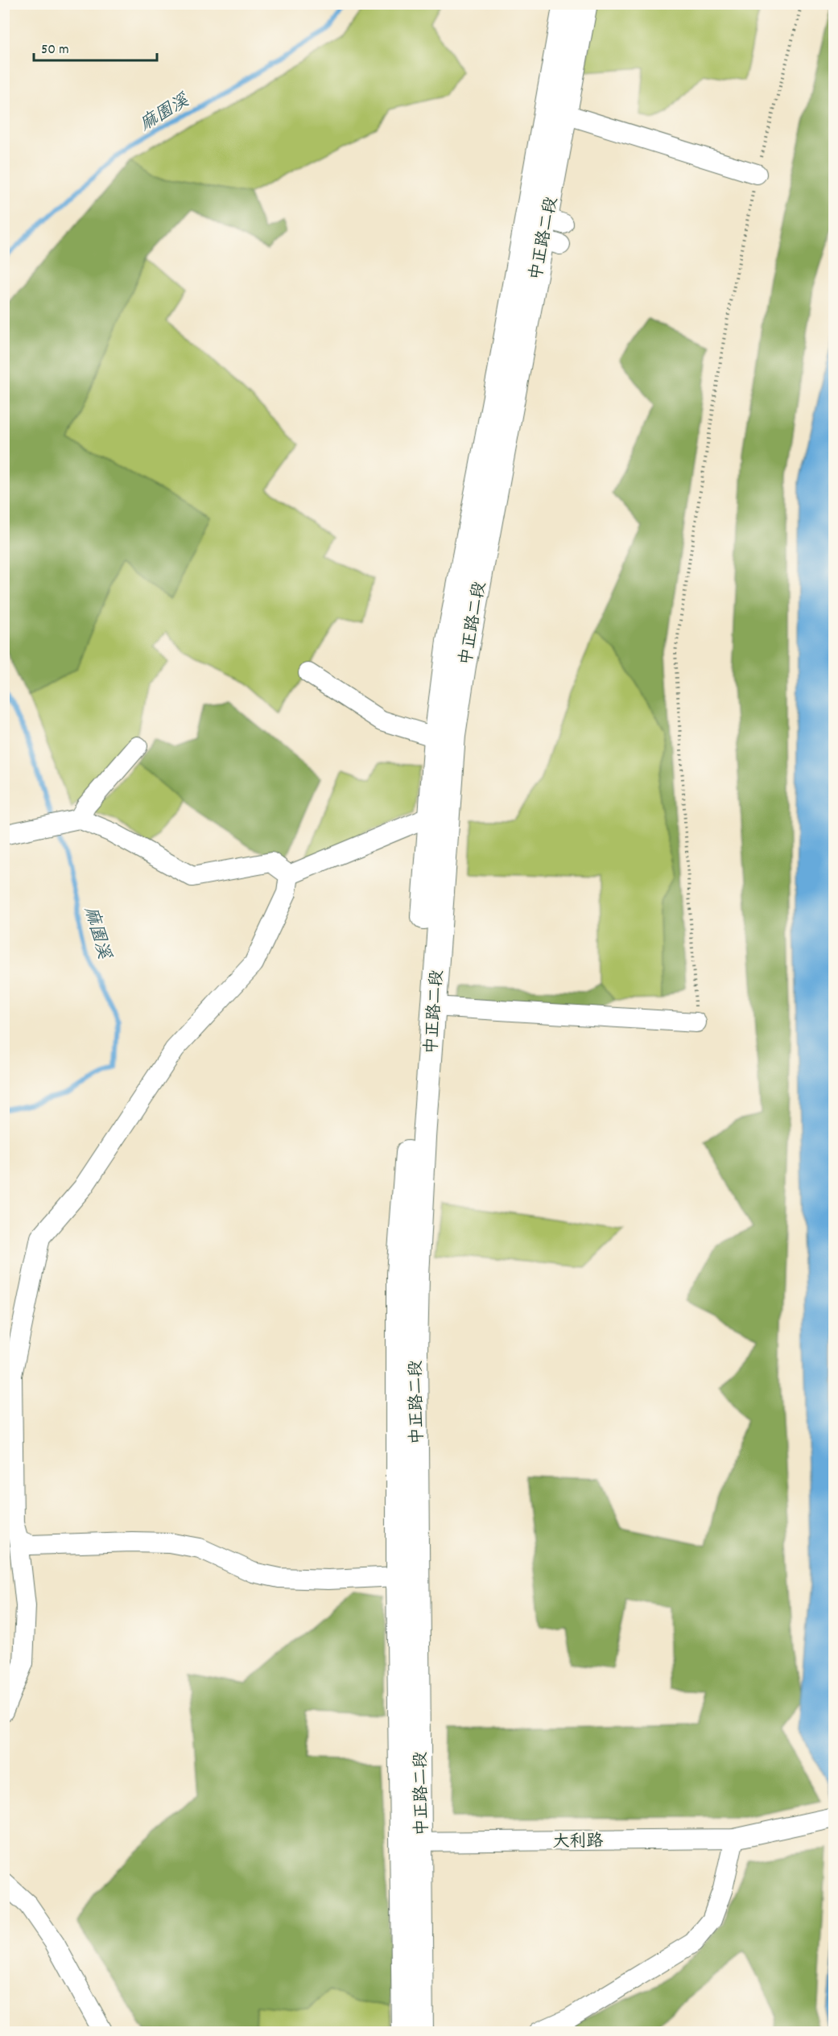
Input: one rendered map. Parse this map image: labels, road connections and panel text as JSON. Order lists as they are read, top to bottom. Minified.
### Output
{"streets":{"main road":["中正路二段"],"street":["大利路"]},"crossings":[["中正路二段","大利路"]],"water":["麻園溪"],"scale_bar":"50 m"}
